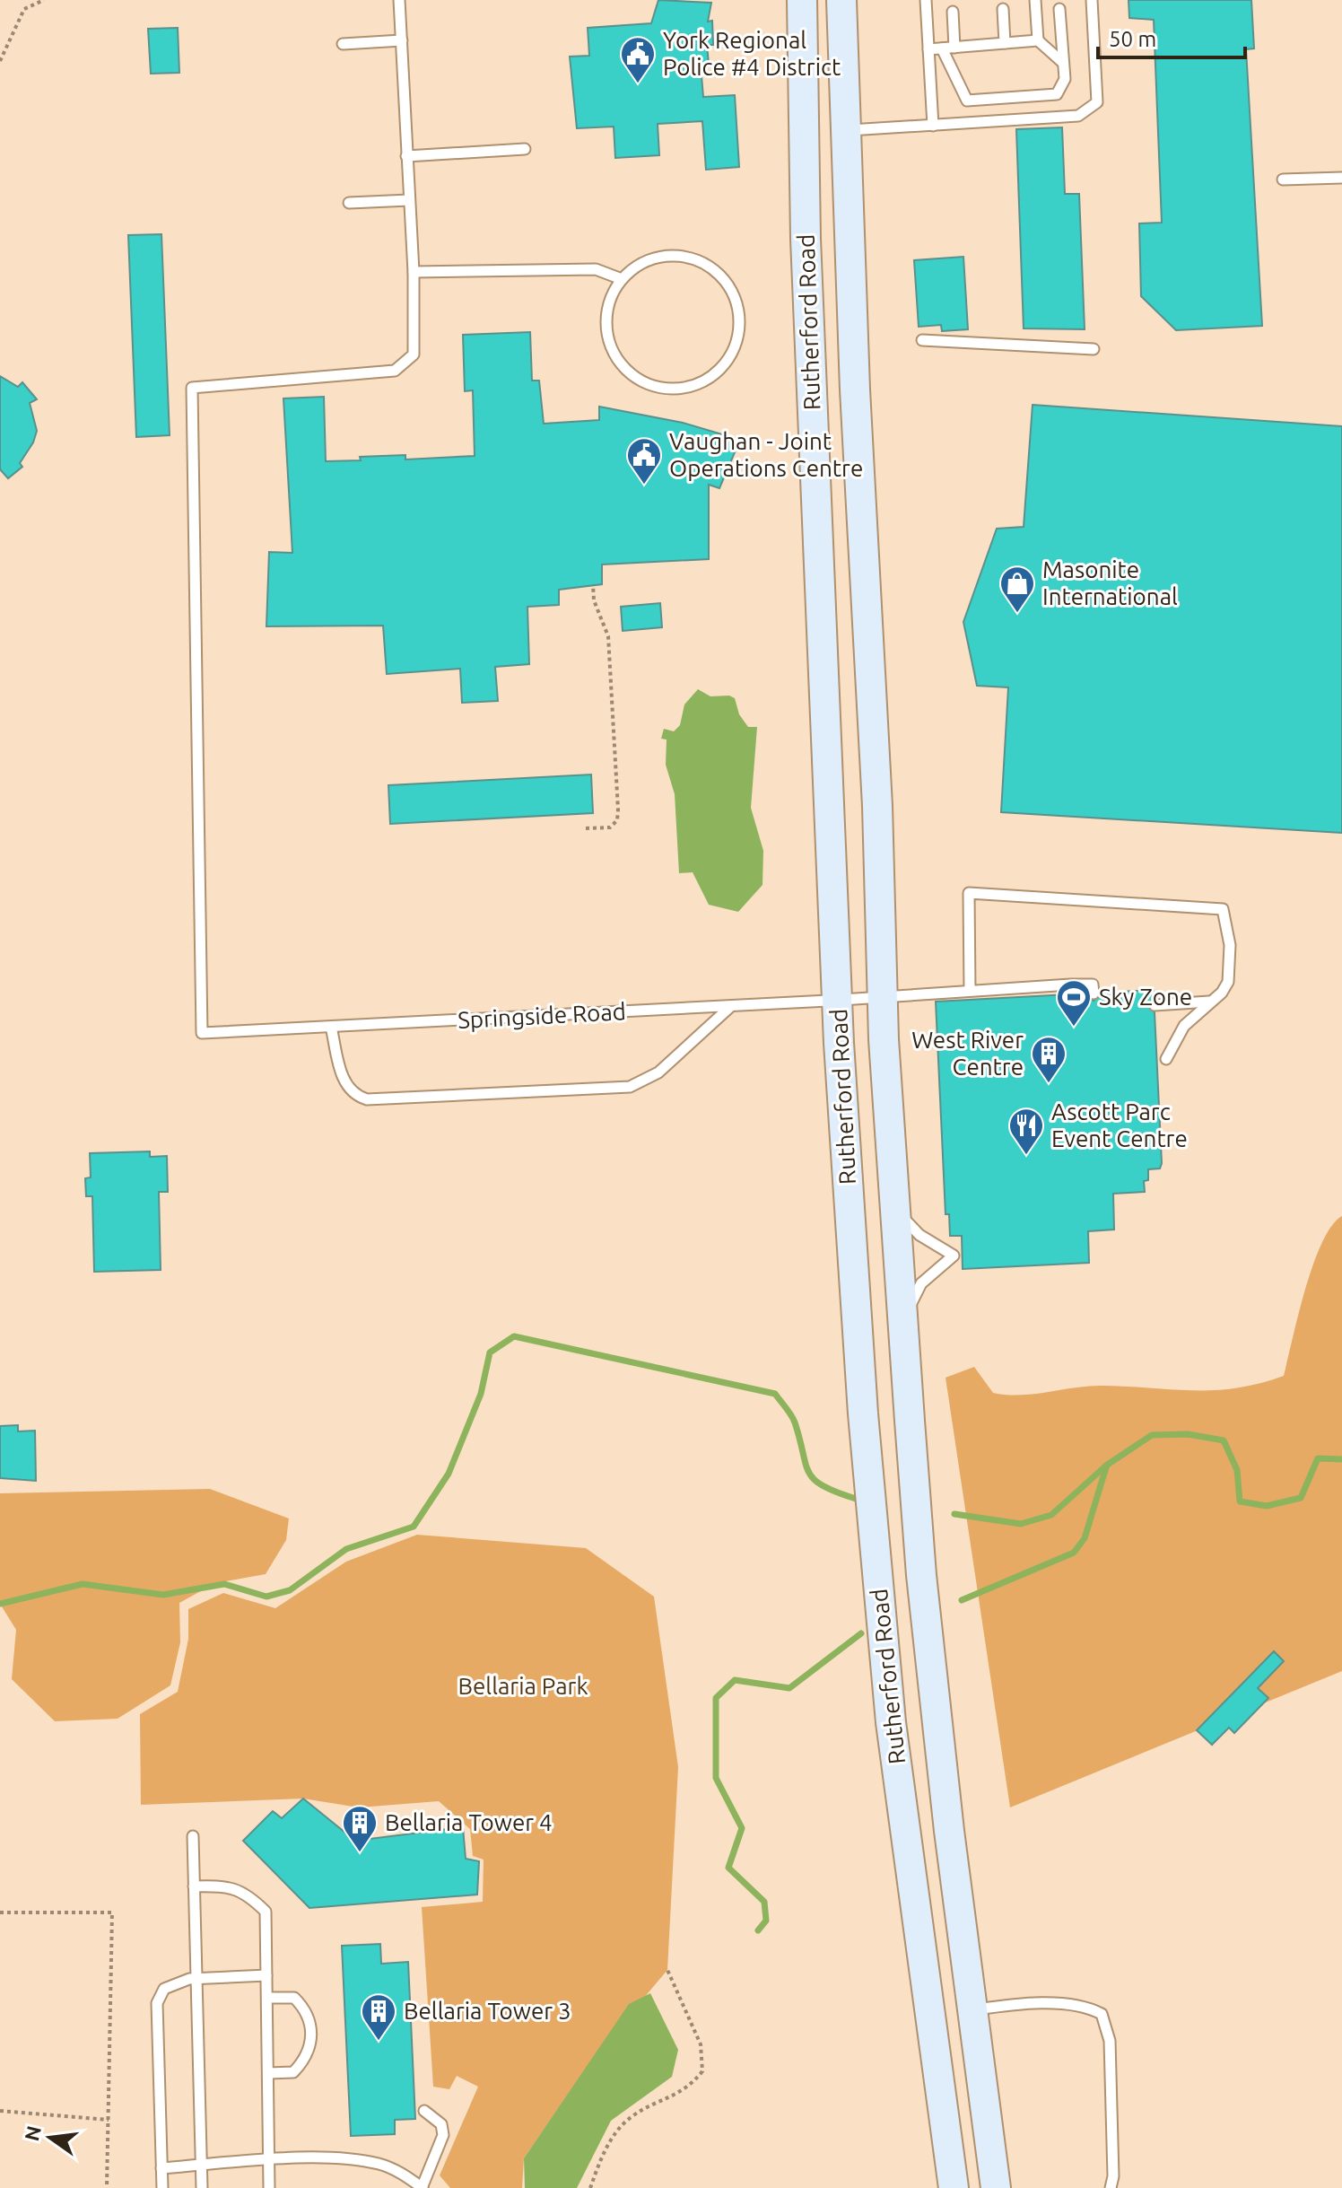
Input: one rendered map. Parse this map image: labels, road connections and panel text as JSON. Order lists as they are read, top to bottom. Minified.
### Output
{"streets":{"main road":["Rutherford Road"],"lane":["Springside Road"]},"crossings":[["Rutherford Road","Springside Road"]],"parks":["Bellaria Park"],"places":{"public building":["York Regional Police #4 District","Vaughan - Joint Operations Centre"],"shop":["Masonite International"],"sports":["Sky Zone"],"building":["West River Centre","Bellaria Tower 4","Bellaria Tower 3"],"restaurant":["Ascott Parc Event Centre"]},"scale_bar":"50 m","north":"left"}
